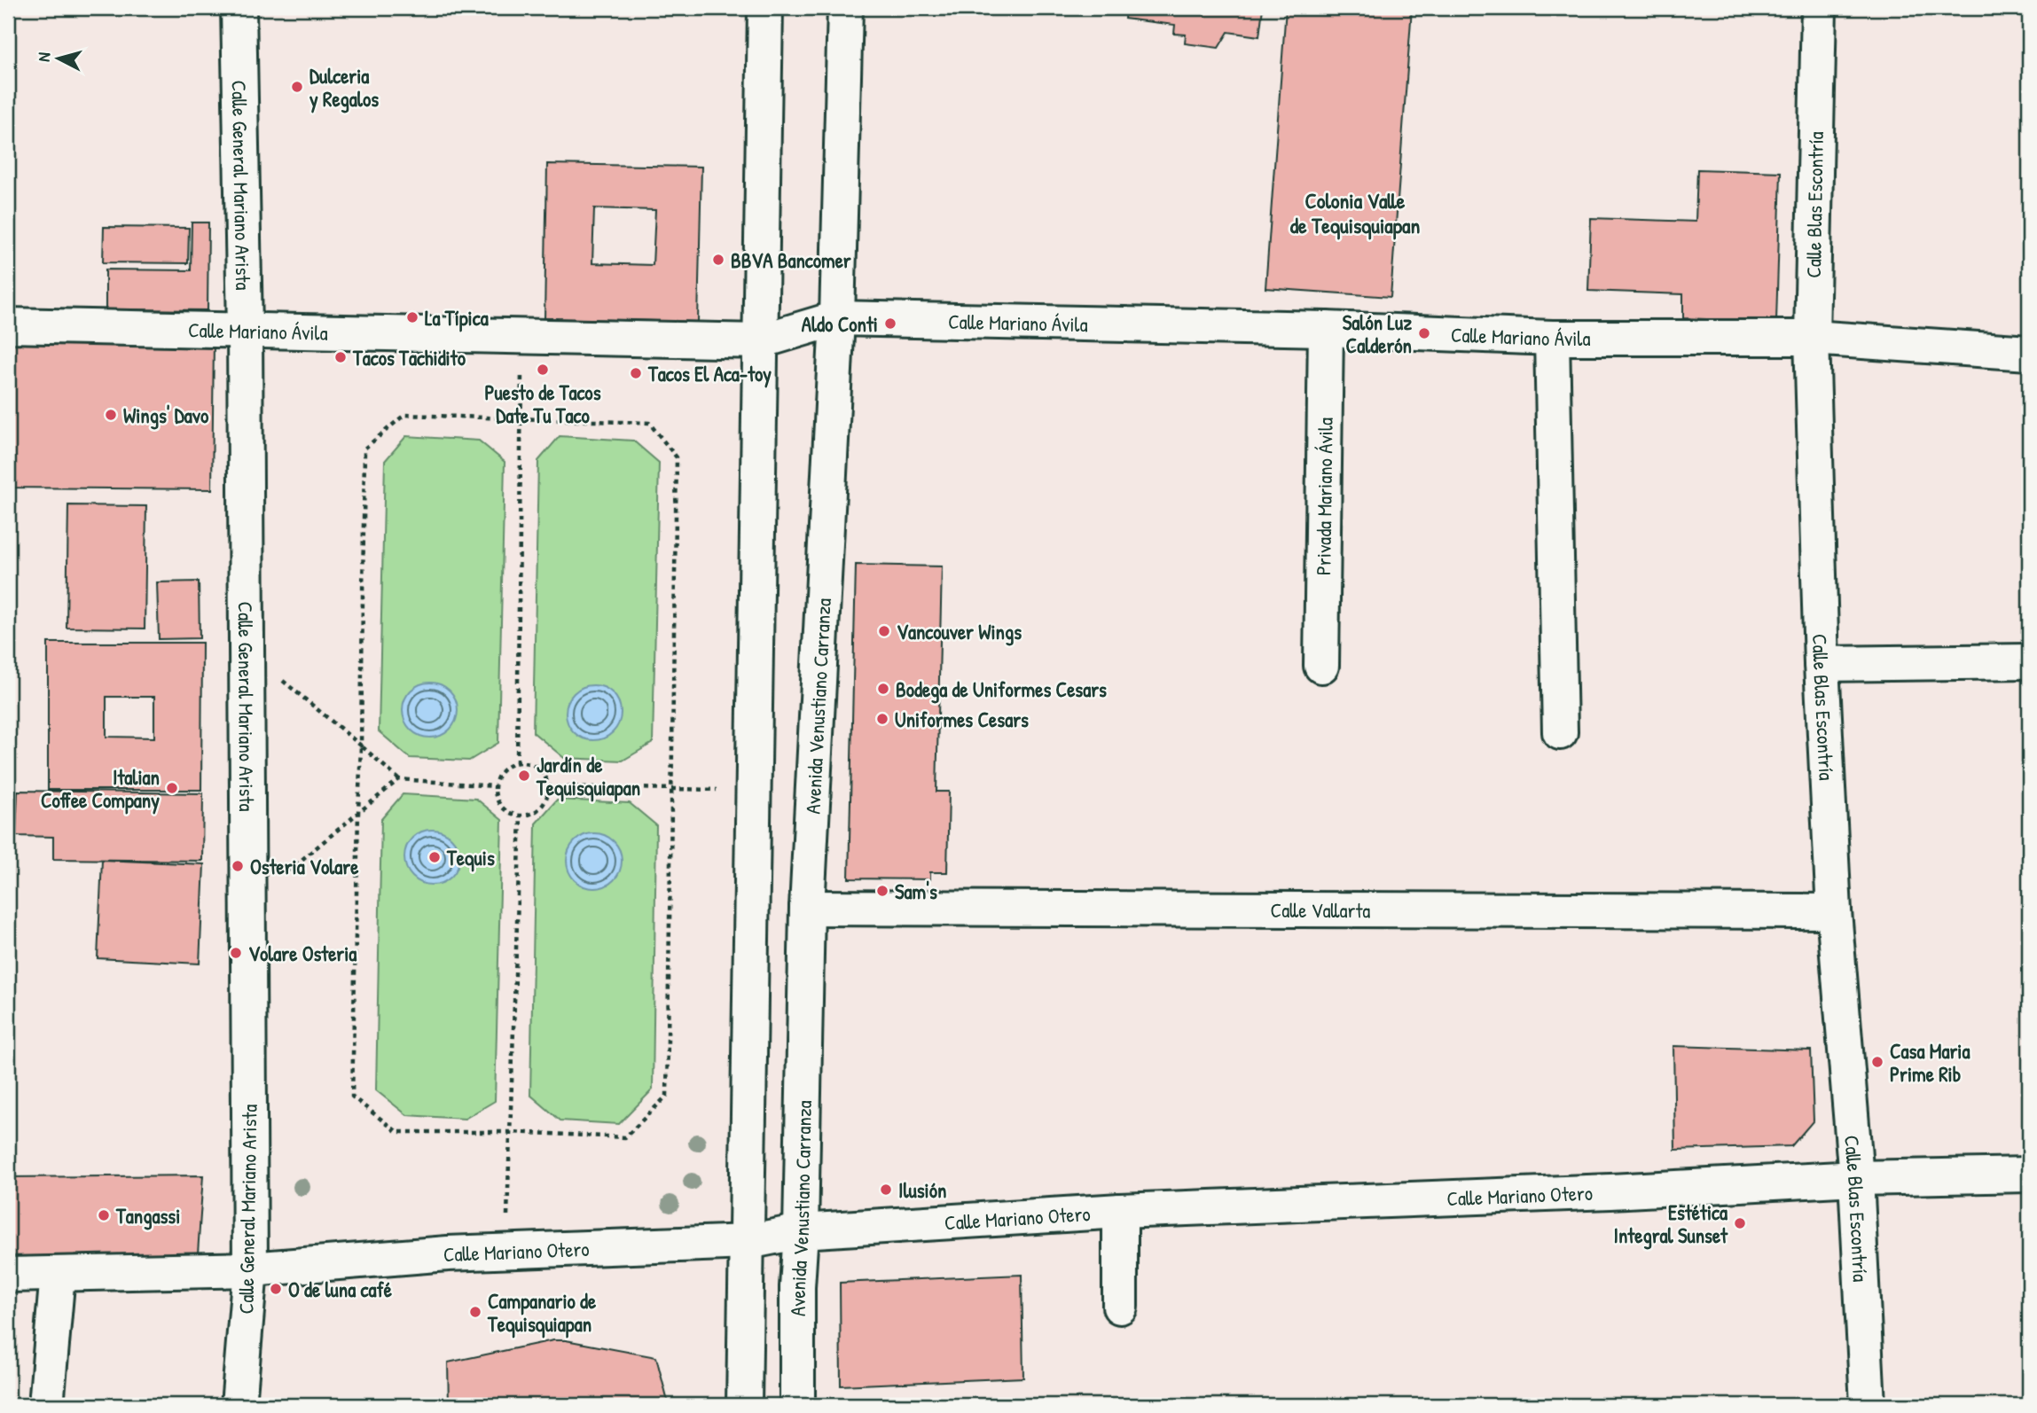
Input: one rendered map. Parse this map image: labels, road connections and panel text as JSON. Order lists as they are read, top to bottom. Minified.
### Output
{"streets":{"street":["Calle General Mariano Arista","Calle Blas Escontría","Calle Mariano Ávila","Privada Mariano Ávila","Avenida Venustiano Carranza","Calle Vallarta","Calle Mariano Otero"]},"crossings":[["Calle General Mariano Arista","Calle Mariano Ávila"],["Calle General Mariano Arista","Calle Mariano Otero"],["Calle Blas Escontría","Calle Mariano Ávila"],["Calle Blas Escontría","Calle Vallarta"],["Calle Blas Escontría","Calle Mariano Otero"],["Calle Mariano Ávila","Privada Mariano Ávila"],["Calle Mariano Ávila","Avenida Venustiano Carranza"],["Avenida Venustiano Carranza","Calle Vallarta"],["Avenida Venustiano Carranza","Calle Mariano Otero"]],"districts":["Colonia Valle de Tequisquiapan"],"places":["Dulceria y Regalos","BBVA Bancomer","La Típica","Aldo Conti","Salón Luz Calderón","Tacos Tachidito","Puesto de Tacos Date Tu Taco","Tacos El Aca-toy","Wings' Davo","Vancouver Wings","Bodega de Uniformes Cesars","Uniformes Cesars","Jardín de Tequisquiapan","Italian Coffee Company","Tequis","Osteria Volare","Sam's","Volare Osteria","Casa Maria Prime Rib","Ilusión","Tangassi","Estética Integral Sunset","O de luna café","Campanario de Tequisquiapan"],"north":"left"}
